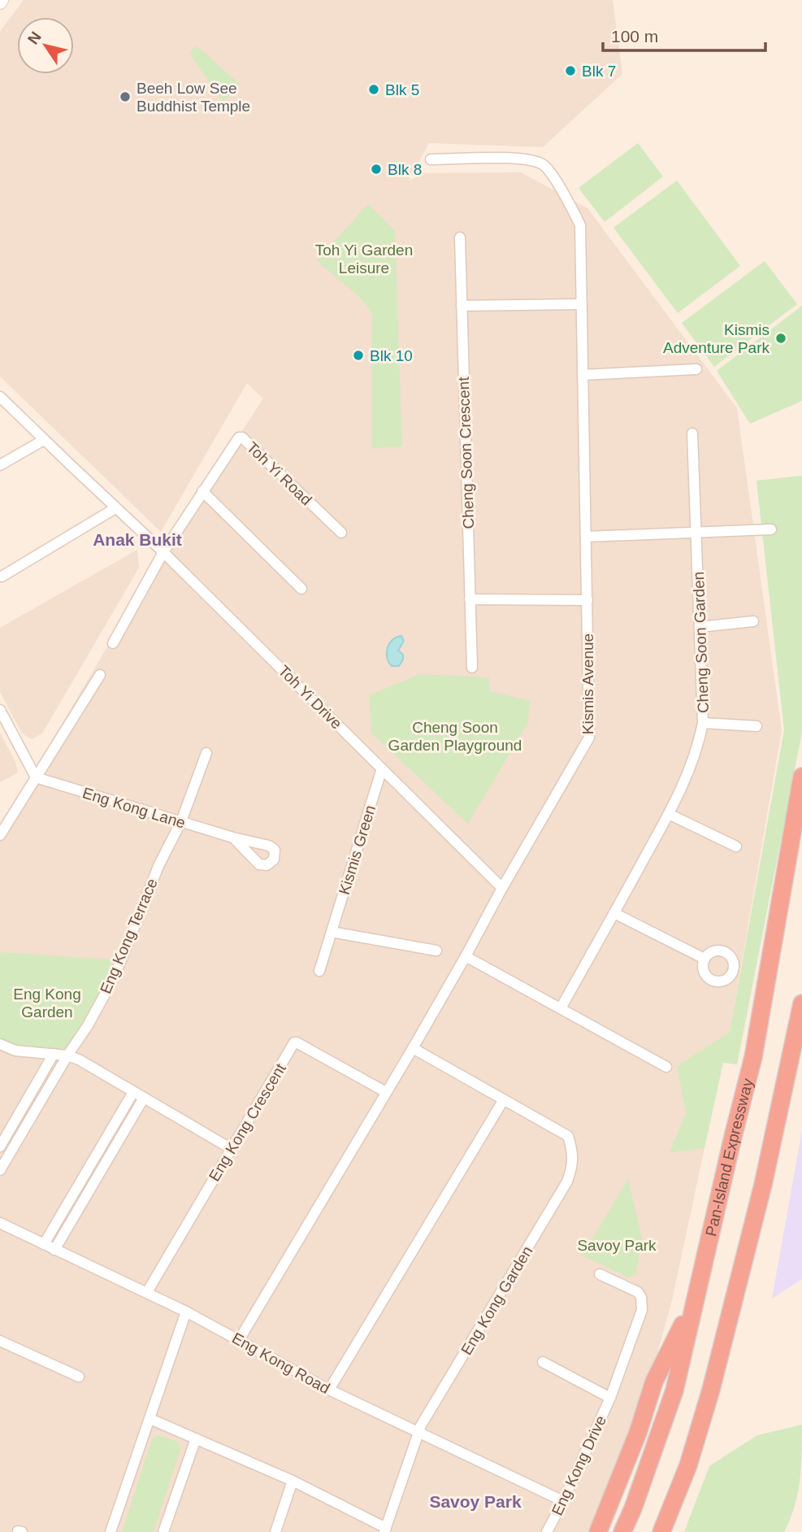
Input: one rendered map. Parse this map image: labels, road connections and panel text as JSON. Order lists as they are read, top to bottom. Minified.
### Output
{"streets":{"highway":["Pan-Island Expressway"],"street":["Cheng Soon Crescent","Toh Yi Road","Cheng Soon Garden","Kismis Avenue","Toh Yi Drive","Eng Kong Lane","Kismis Green","Eng Kong Terrace","Eng Kong Crescent","Eng Kong Garden","Eng Kong Road","Eng Kong Drive"]},"crossings":[["Toh Yi Road","Toh Yi Drive"],["Kismis Avenue","Toh Yi Drive"],["Kismis Avenue","Eng Kong Garden"],["Toh Yi Drive","Kismis Green"],["Eng Kong Lane","Eng Kong Terrace"],["Eng Kong Crescent","Eng Kong Road"],["Eng Kong Garden","Eng Kong Road"],["Eng Kong Road","Eng Kong Drive"]],"districts":["Anak Bukit","Savoy Park"],"parks":["Toh Yi Garden Leisure","Cheng Soon Garden Playground","Eng Kong Garden","Savoy Park"],"places":["Blk 7","Blk 5","Beeh Low See Buddhist Temple","Blk 8","Kismis Adventure Park","Blk 10"],"scale_bar":"100 m","north":"top left"}
